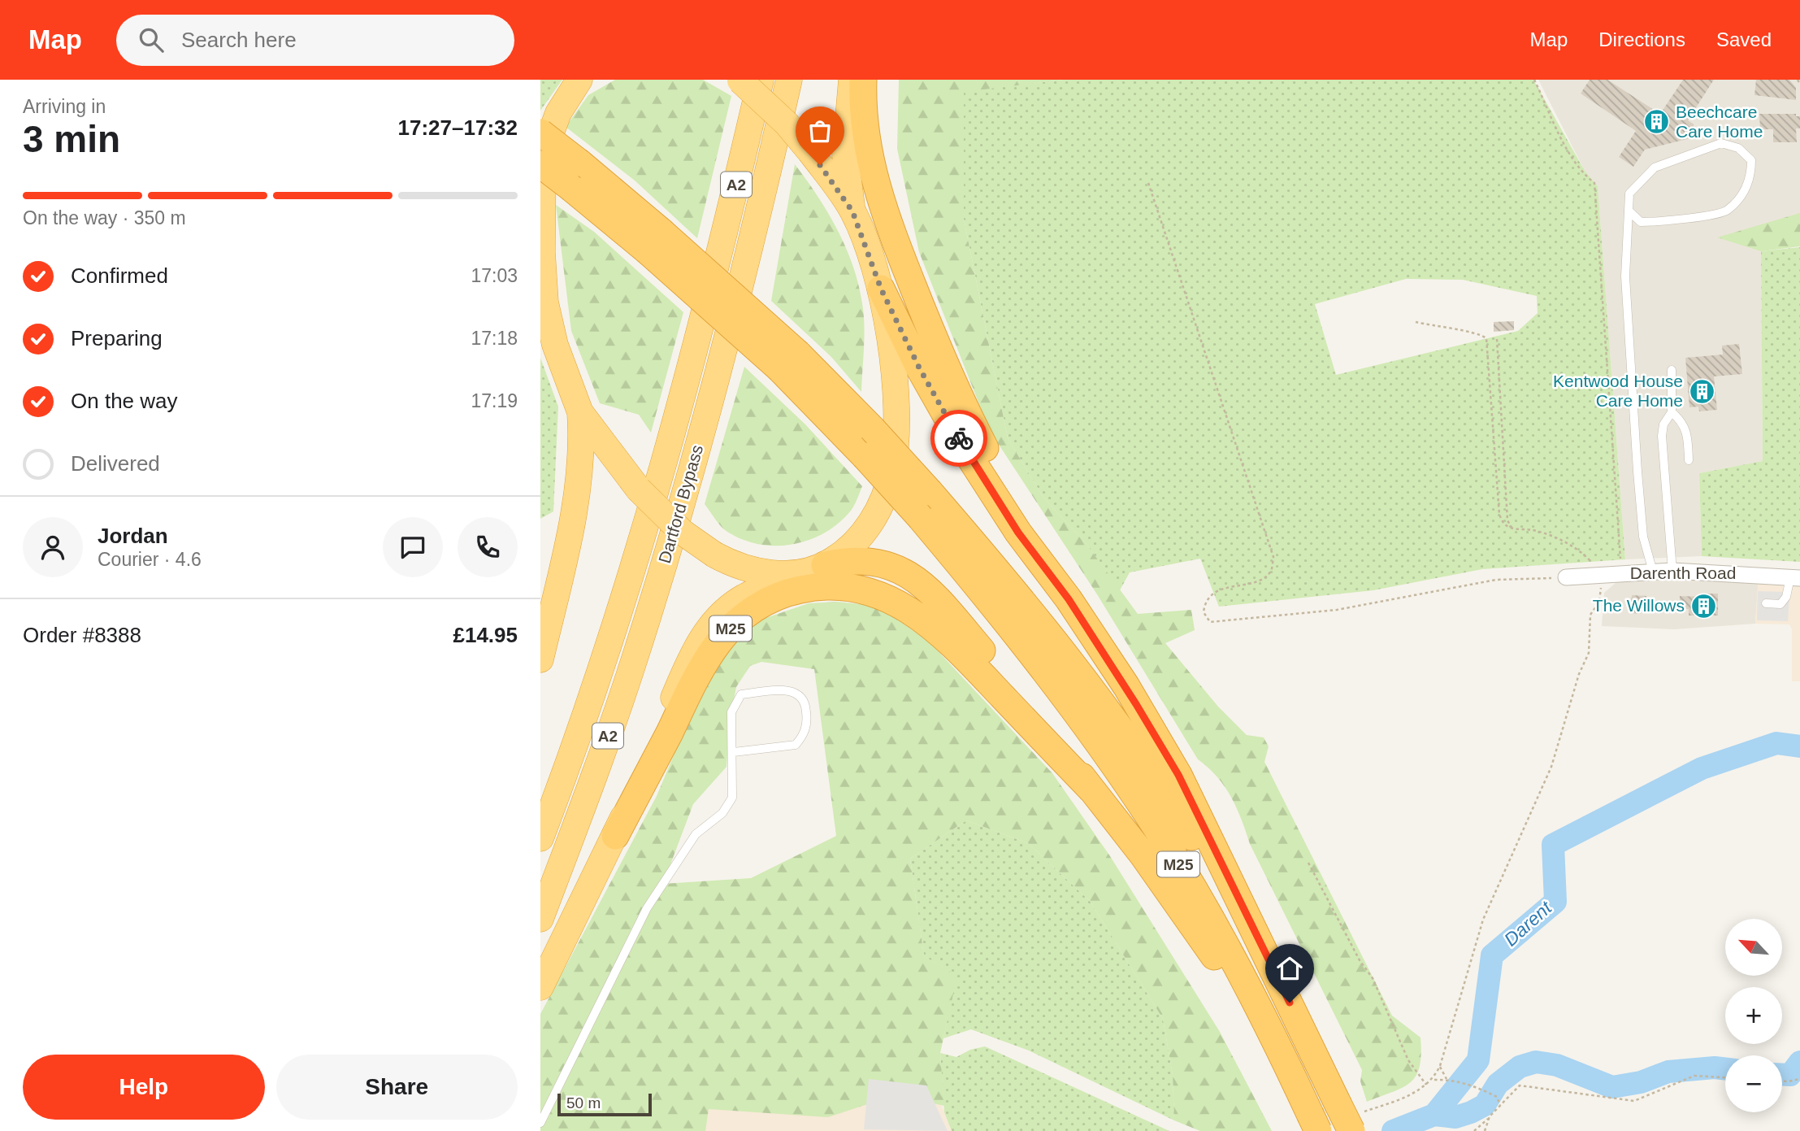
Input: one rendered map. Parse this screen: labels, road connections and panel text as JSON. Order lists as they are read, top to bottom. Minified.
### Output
{"streets":{"highway":["A2","Dartford Bypass","M25"],"street":["Darenth Road"]},"water":["Darent"],"places":{"building":["Beechcare Care Home","Kentwood House Care Home","The Willows"]},"scale_bar":"50 m","north":"top left","page":{"header":"Map","search":"Search here","nav":["Map","Directions","Saved"],"heading":["3 min","Arriving in","17:27–17:32"],"panel":["Jordan","Courier · 4.6","Order #8388","£14.95"],"bar":"On the way · 350 m","list":[["Confirmed","17:03"],["Preparing","17:18"],["On the way","17:19"],"Delivered"],"map_buttons":["+","−"],"buttons":["Help","Share"],"scale":"50 m"}}
